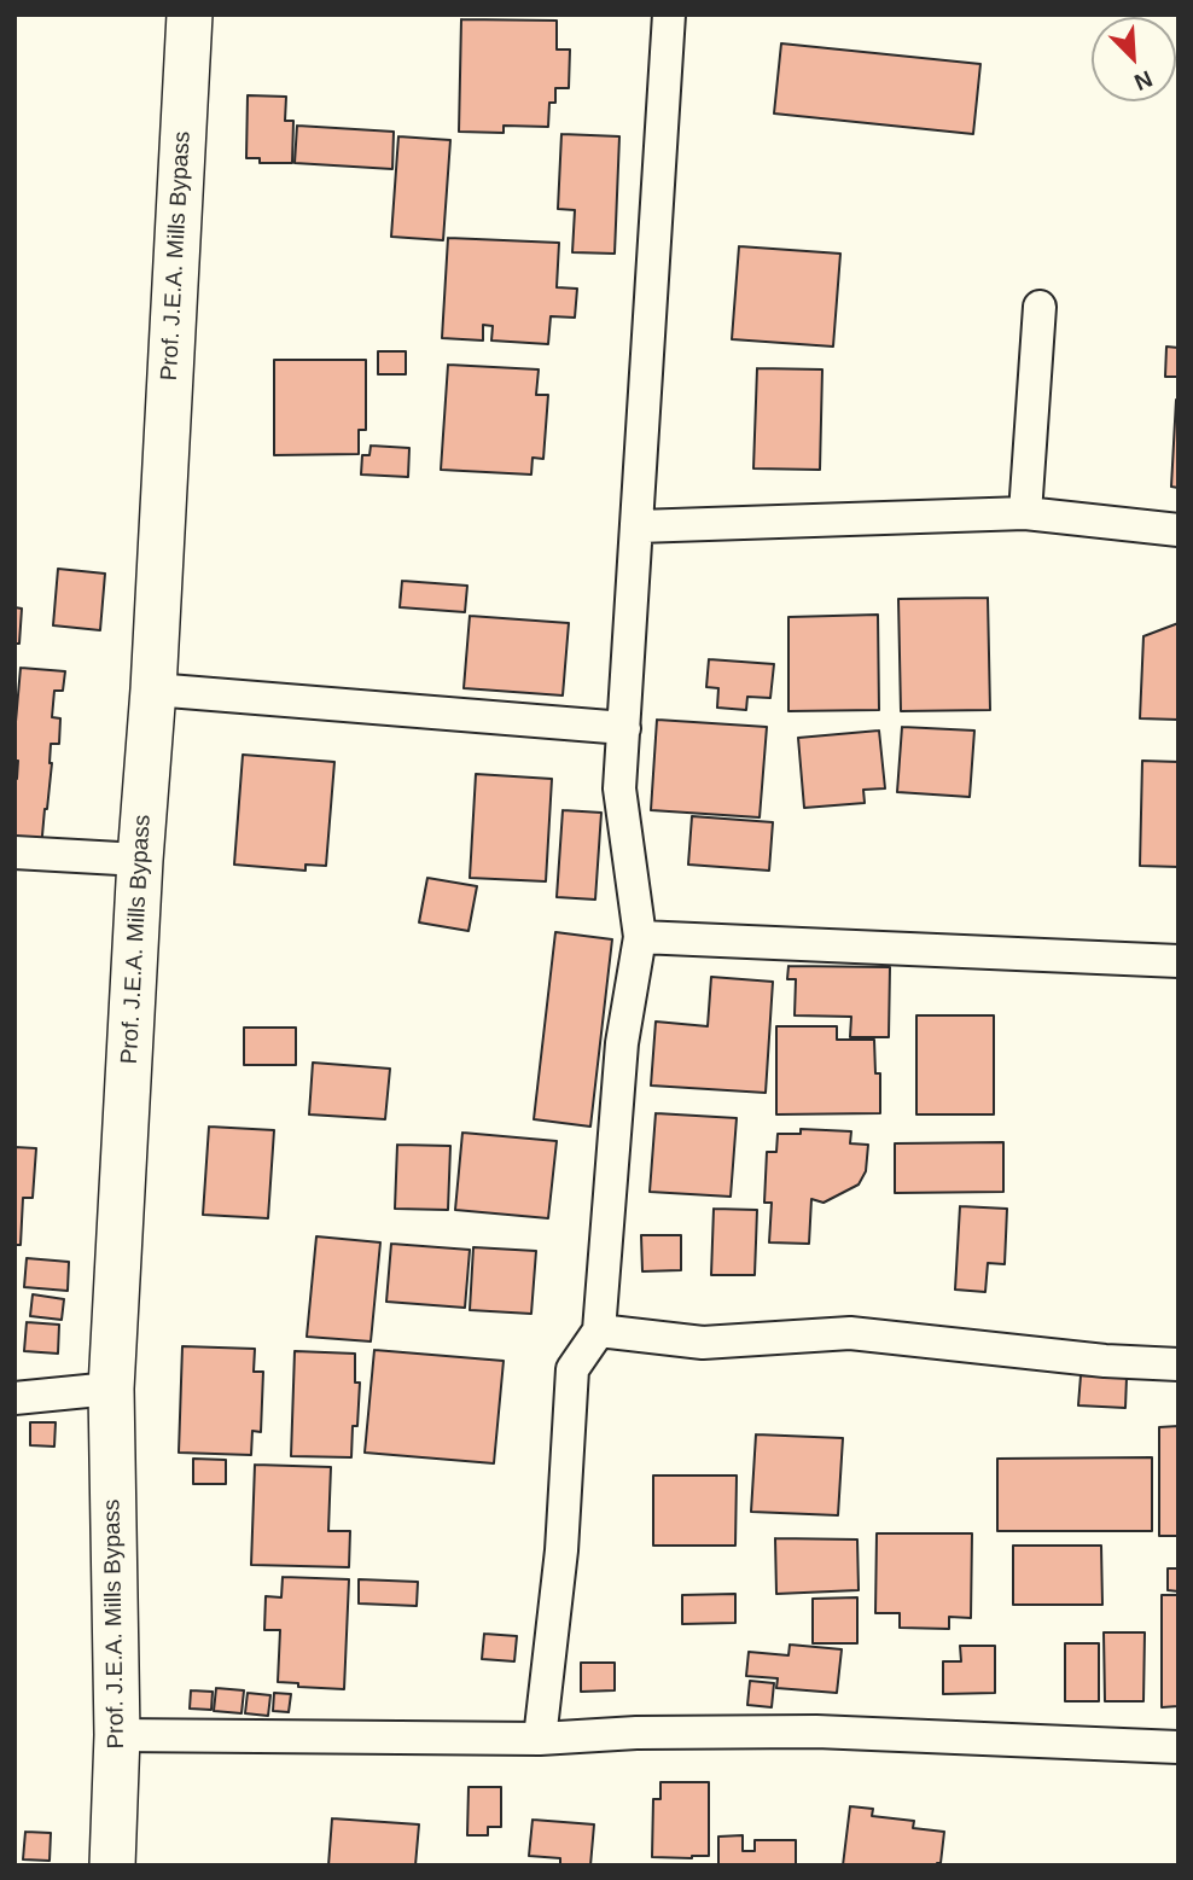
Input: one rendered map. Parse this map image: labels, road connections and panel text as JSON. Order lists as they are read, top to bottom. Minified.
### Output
{"streets":{"street":["Prof. J.E.A. Mills Bypass"]},"north":"bottom right"}
